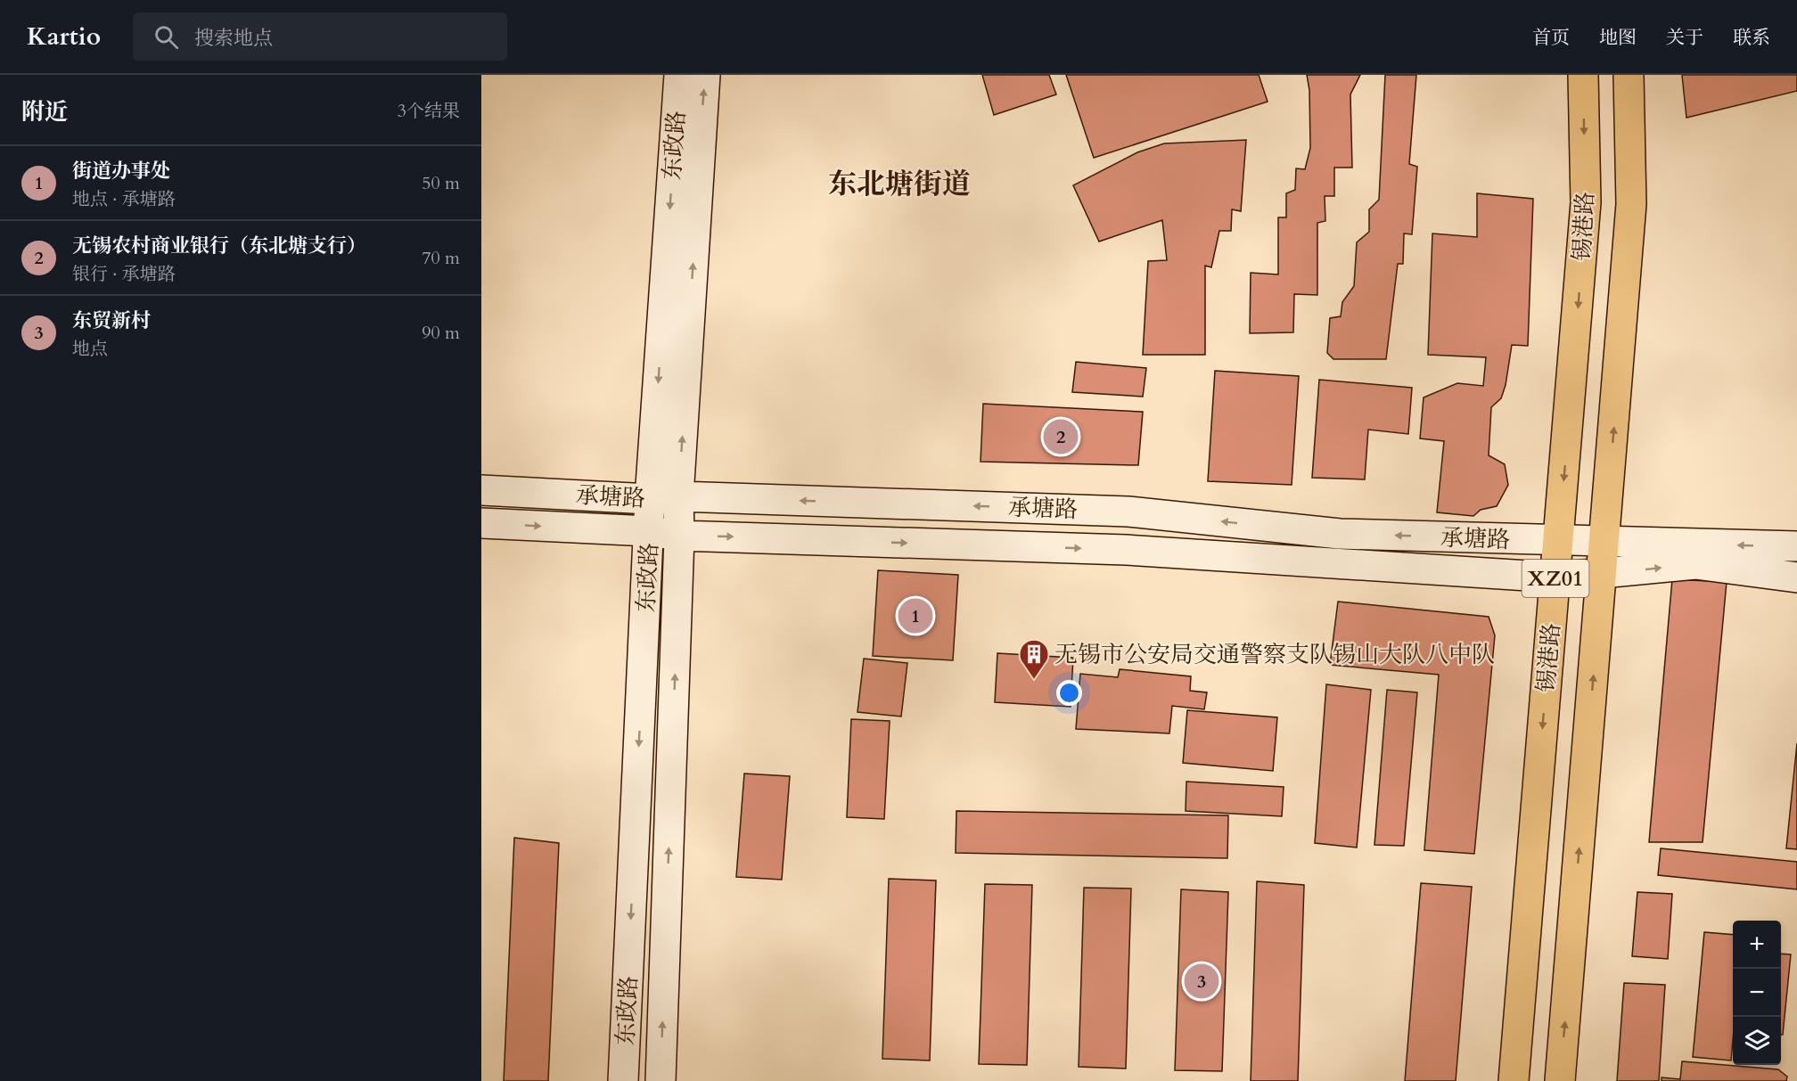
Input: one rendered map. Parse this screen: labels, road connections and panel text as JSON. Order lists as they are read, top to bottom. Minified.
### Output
{"streets":{"main road":["锡港路","XZ01"],"street":["东政路","承塘路"]},"crossings":[["东政路","承塘路"],["锡港路","承塘路"]],"districts":["东北塘街道"],"places":{"building":["无锡市公安局交通警察支队锡山大队八中队"]},"page":{"header":"Kartio","search":"搜索地点","nav":["首页","地图","关于","联系"],"heading":["附近","3个结果"],"list":[{"mark":"1","name":"街道办事处","note":"地点 · 承塘路","value":"50 m"},{"mark":"2","name":"无锡农村商业银行（东北塘支行）","note":"银行 · 承塘路","value":"70 m"},{"mark":"3","name":"东贸新村","note":"地点","value":"90 m"}],"pins":["2","1","3"],"map_buttons":["+","−"]}}
